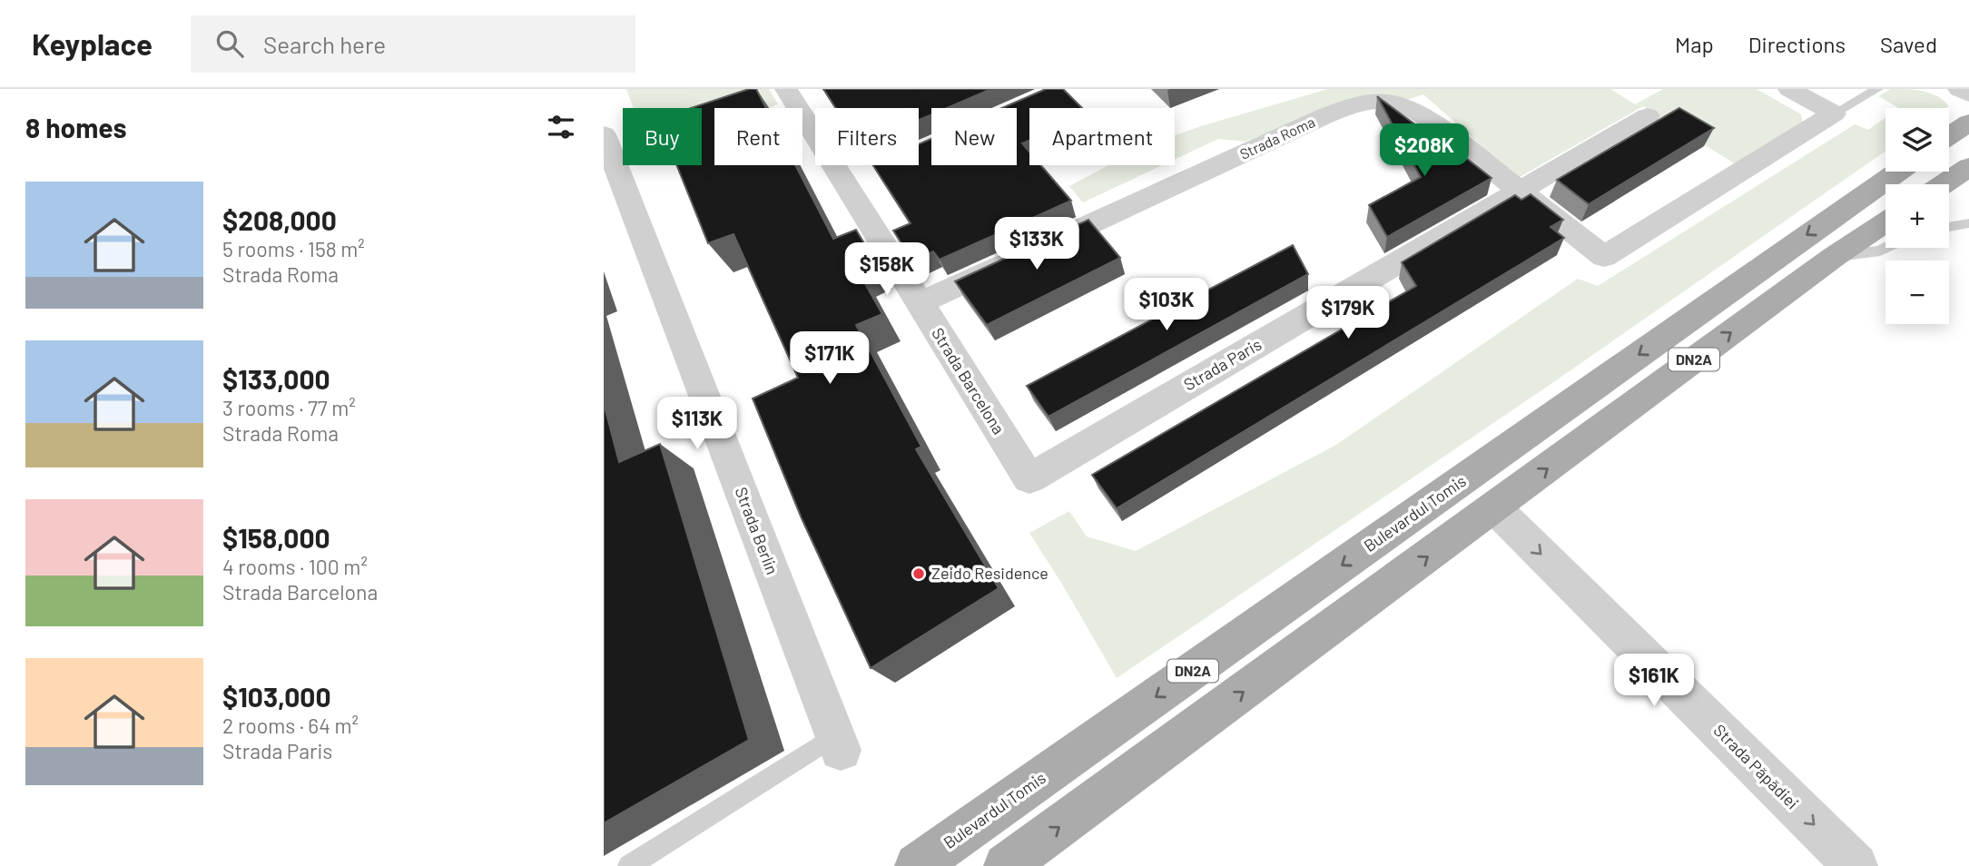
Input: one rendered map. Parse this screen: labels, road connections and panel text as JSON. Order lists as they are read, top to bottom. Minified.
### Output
{"streets":{"main road":["DN2A","Bulevardul Tomis"],"street":["Strada Roma","Strada Paris","Strada Barcelona","Strada Berlin","Strada Păpădiei"]},"crossings":[["Strada Roma","Strada Paris"],["Strada Roma","Strada Barcelona"],["DN2A","Strada Păpădiei"],["Strada Paris","Strada Barcelona"]],"one_way":["Strada Păpădiei"],"places":["Zeido Residence"],"page":{"header":"Keyplace","search":"Search here","nav":["Map","Directions","Saved"],"heading":"8 homes","map_buttons":["+","−"],"chip":["Buy","Rent","Filters","New","Apartment"],"price":["$208K","$133K","$158K","$103K","$179K","$171K","$113K","$161K"],"list":[{"name":"$208,000","note":"5 rooms · 158 m² · Strada Roma"},{"name":"$133,000","note":"3 rooms · 77 m² · Strada Roma"},{"name":"$158,000","note":"4 rooms · 100 m² · Strada Barcelona"},{"name":"$103,000","note":"2 rooms · 64 m² · Strada Paris"}]}}
